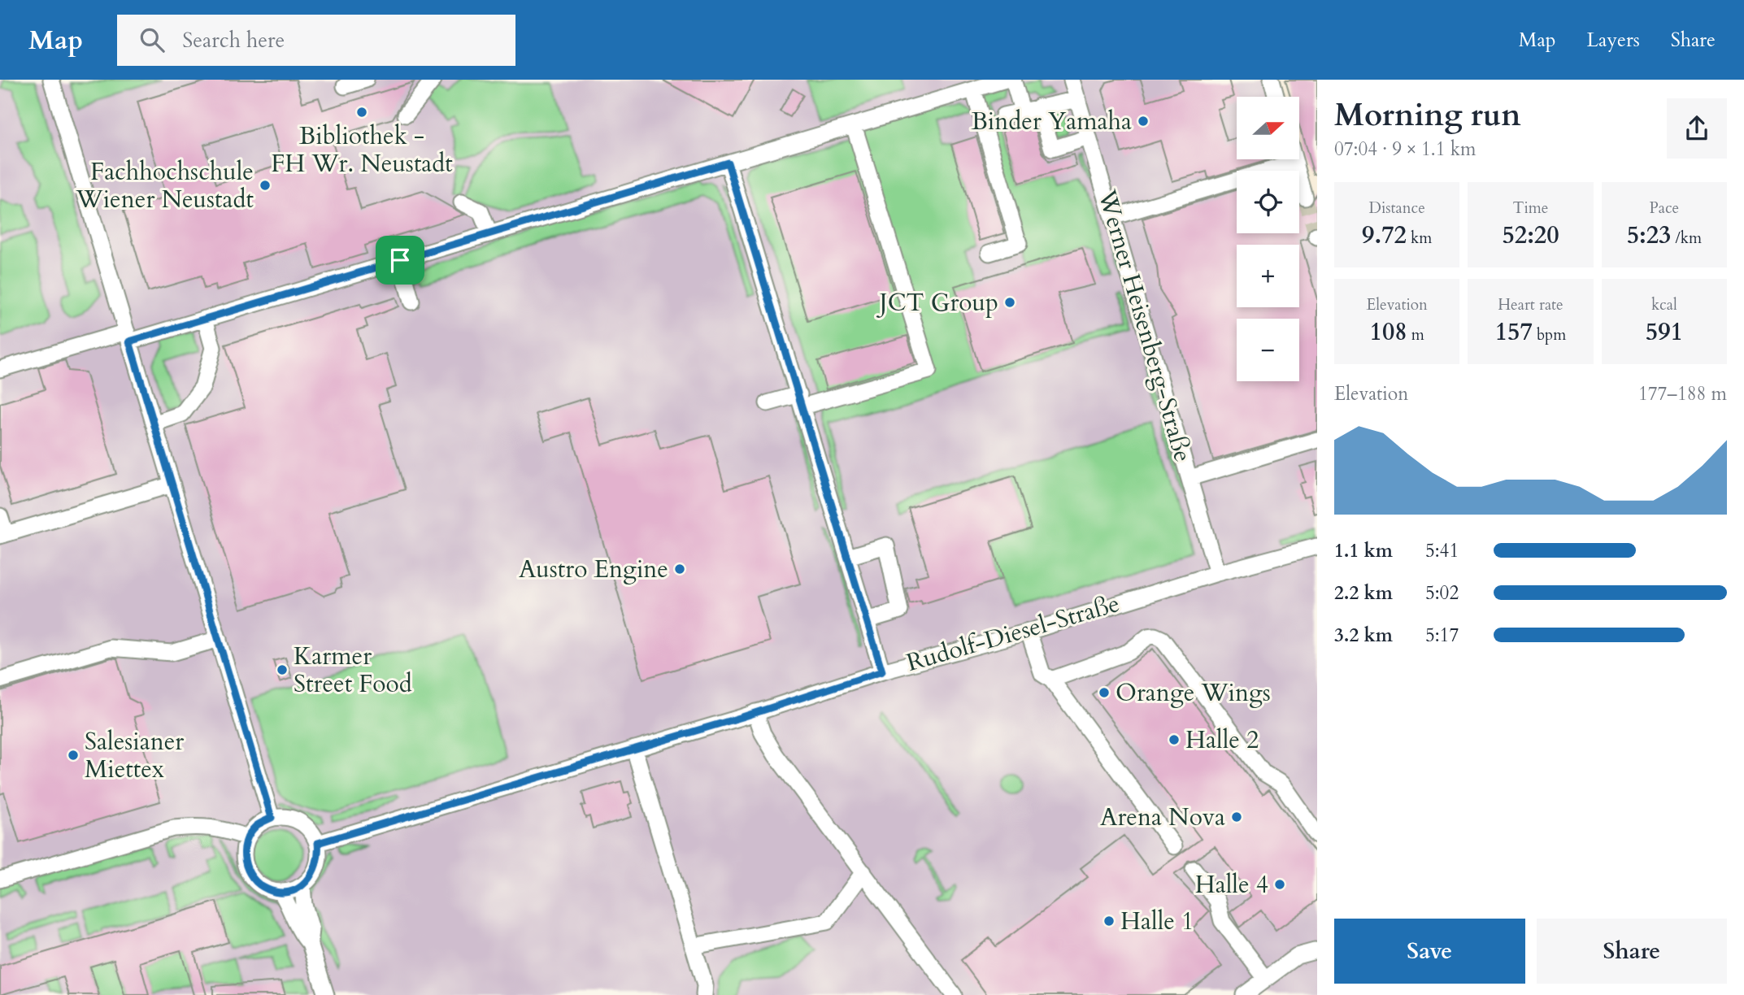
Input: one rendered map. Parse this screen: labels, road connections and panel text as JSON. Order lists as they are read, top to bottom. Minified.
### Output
{"streets":{"street":["Werner Heisenberg-Straße","Rudolf-Diesel-Straße"]},"crossings":[["Werner Heisenberg-Straße","Rudolf-Diesel-Straße"]],"places":["Bibliothek - FH Wr. Neustadt","Binder Yamaha","Fachhochschule Wiener Neustadt","JCT Group","Austro Engine","Karmer Street Food","Orange Wings","Halle 2","Salesianer Miettex","Arena Nova","Halle 4","Halle 1"],"north":"right","page":{"header":"Map","search":"Search here","nav":["Map","Layers","Share"],"heading":["Morning run","07:04 · 9 × 1.1 km"],"map_buttons":["+","−"],"stats":[["Distance","9.72 km"],["Time","52:20"],["Pace","5:23 /km"],["Elevation","108 m"],["Heart rate","157 bpm"],["kcal","591"]],"chart":["Elevation","177–188 m"],"list":[{"name":"1.1 km","note":"5:41"},{"name":"2.2 km","note":"5:02"},{"name":"3.2 km","note":"5:17"}],"buttons":["Save","Share"]}}
